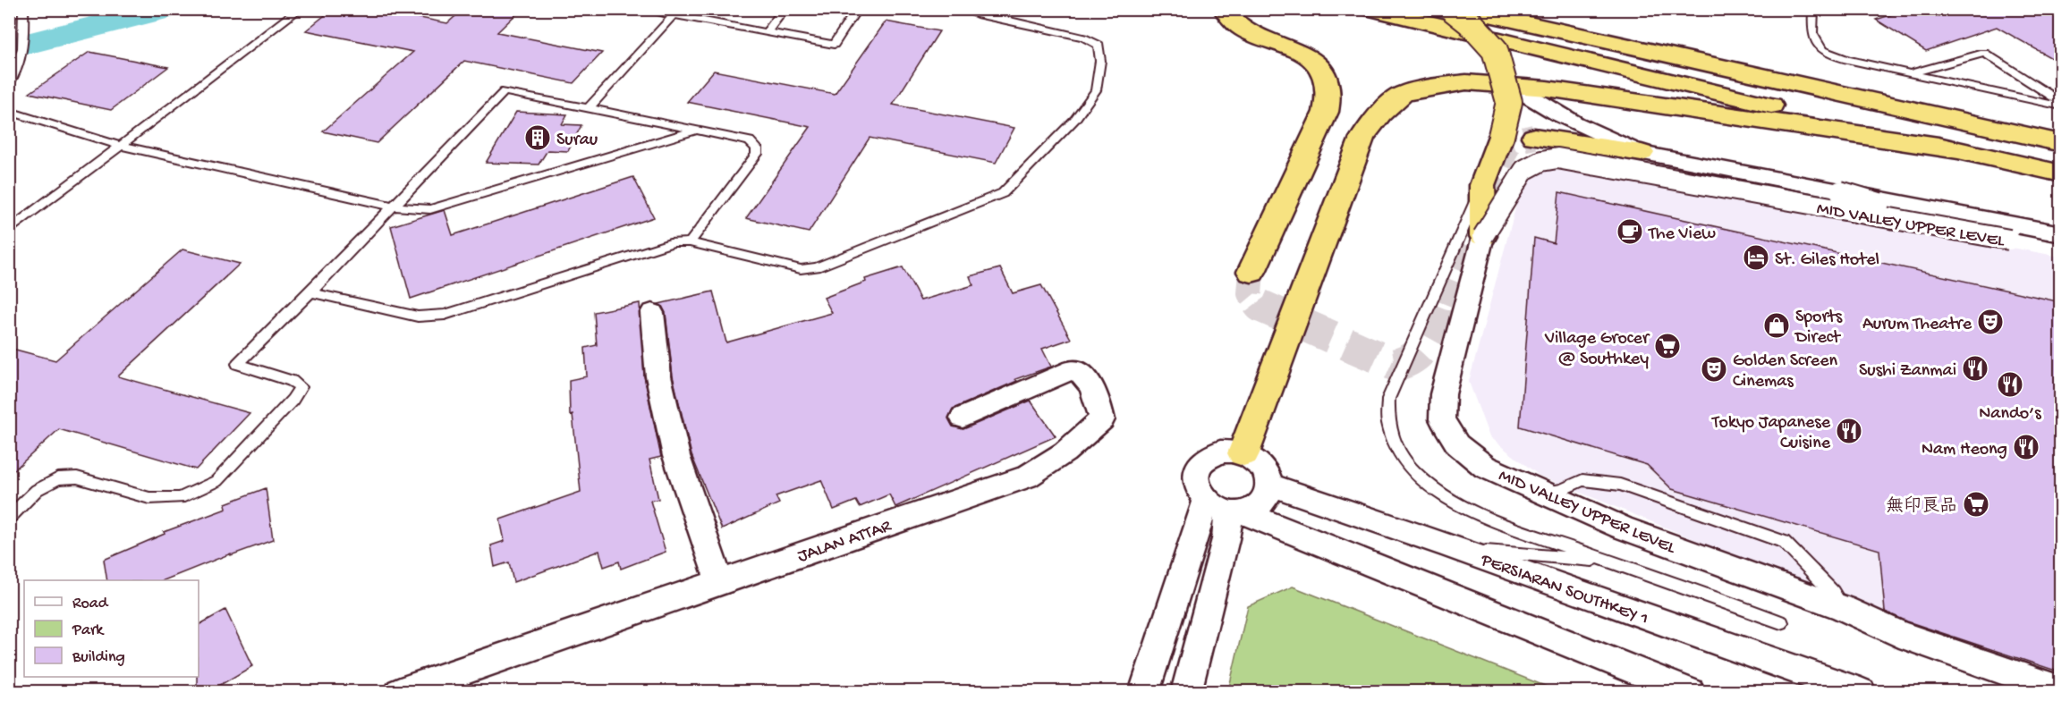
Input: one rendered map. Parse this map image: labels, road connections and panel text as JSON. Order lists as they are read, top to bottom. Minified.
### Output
{"streets":{"street":["MID VALLEY UPPER LEVEL","JALAN ATTAR","PERSIARAN SOUTHKEY 1"]},"places":{"building":["Surau"],"cafe":["The View"],"hotel":["St. Giles Hotel"],"theatre":["Aurum Theatre","Golden Screen Cinemas"],"shop":["Sports Direct"],"supermarket":["Village Grocer @ Southkey","無印良品"],"restaurant":["Sushi Zanmai","Nando’s","Tokyo Japanese Cuisine","Nam Heong"]},"legend":["Road","Park","Building"]}
